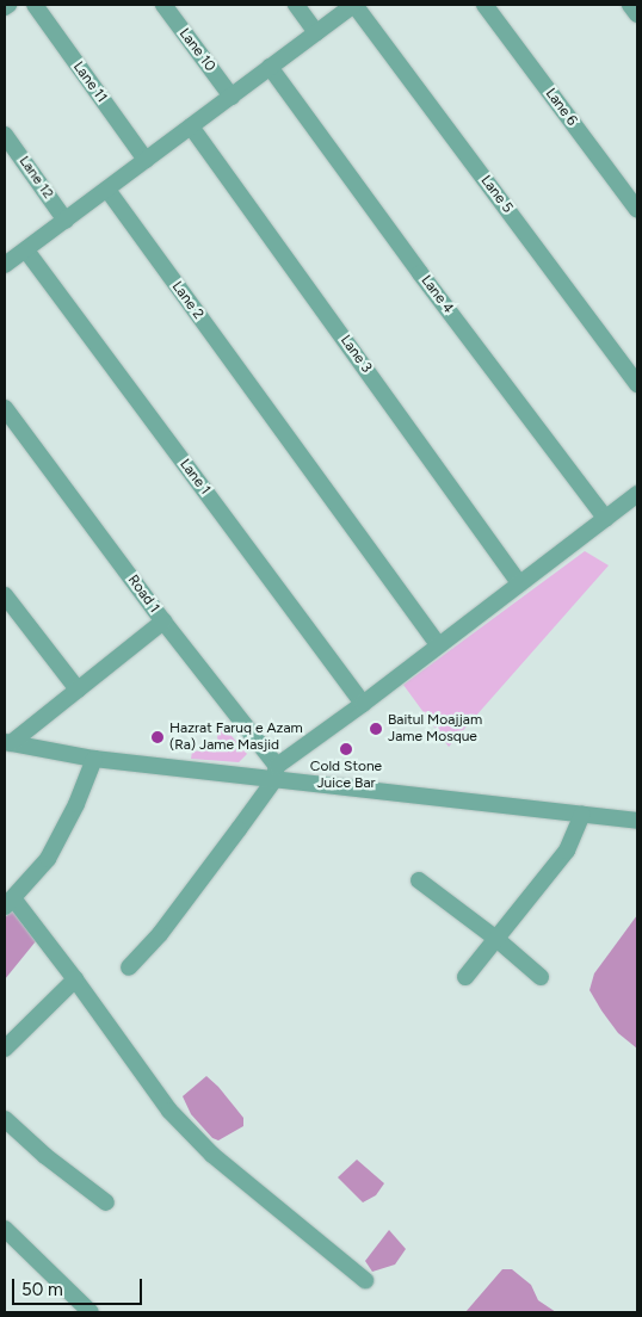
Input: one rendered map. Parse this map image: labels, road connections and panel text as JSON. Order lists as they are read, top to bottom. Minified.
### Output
{"streets":{"street":["Lane 10","Lane 11","Lane 6","Lane 12","Lane 5","Lane 4","Lane 2","Lane 3","Lane 1","Road 1"]},"places":["Baitul Moajjam Jame Mosque","Hazrat Faruq e Azam (Ra) Jame Masjid","Cold Stone Juice Bar"],"scale_bar":"50 m"}
